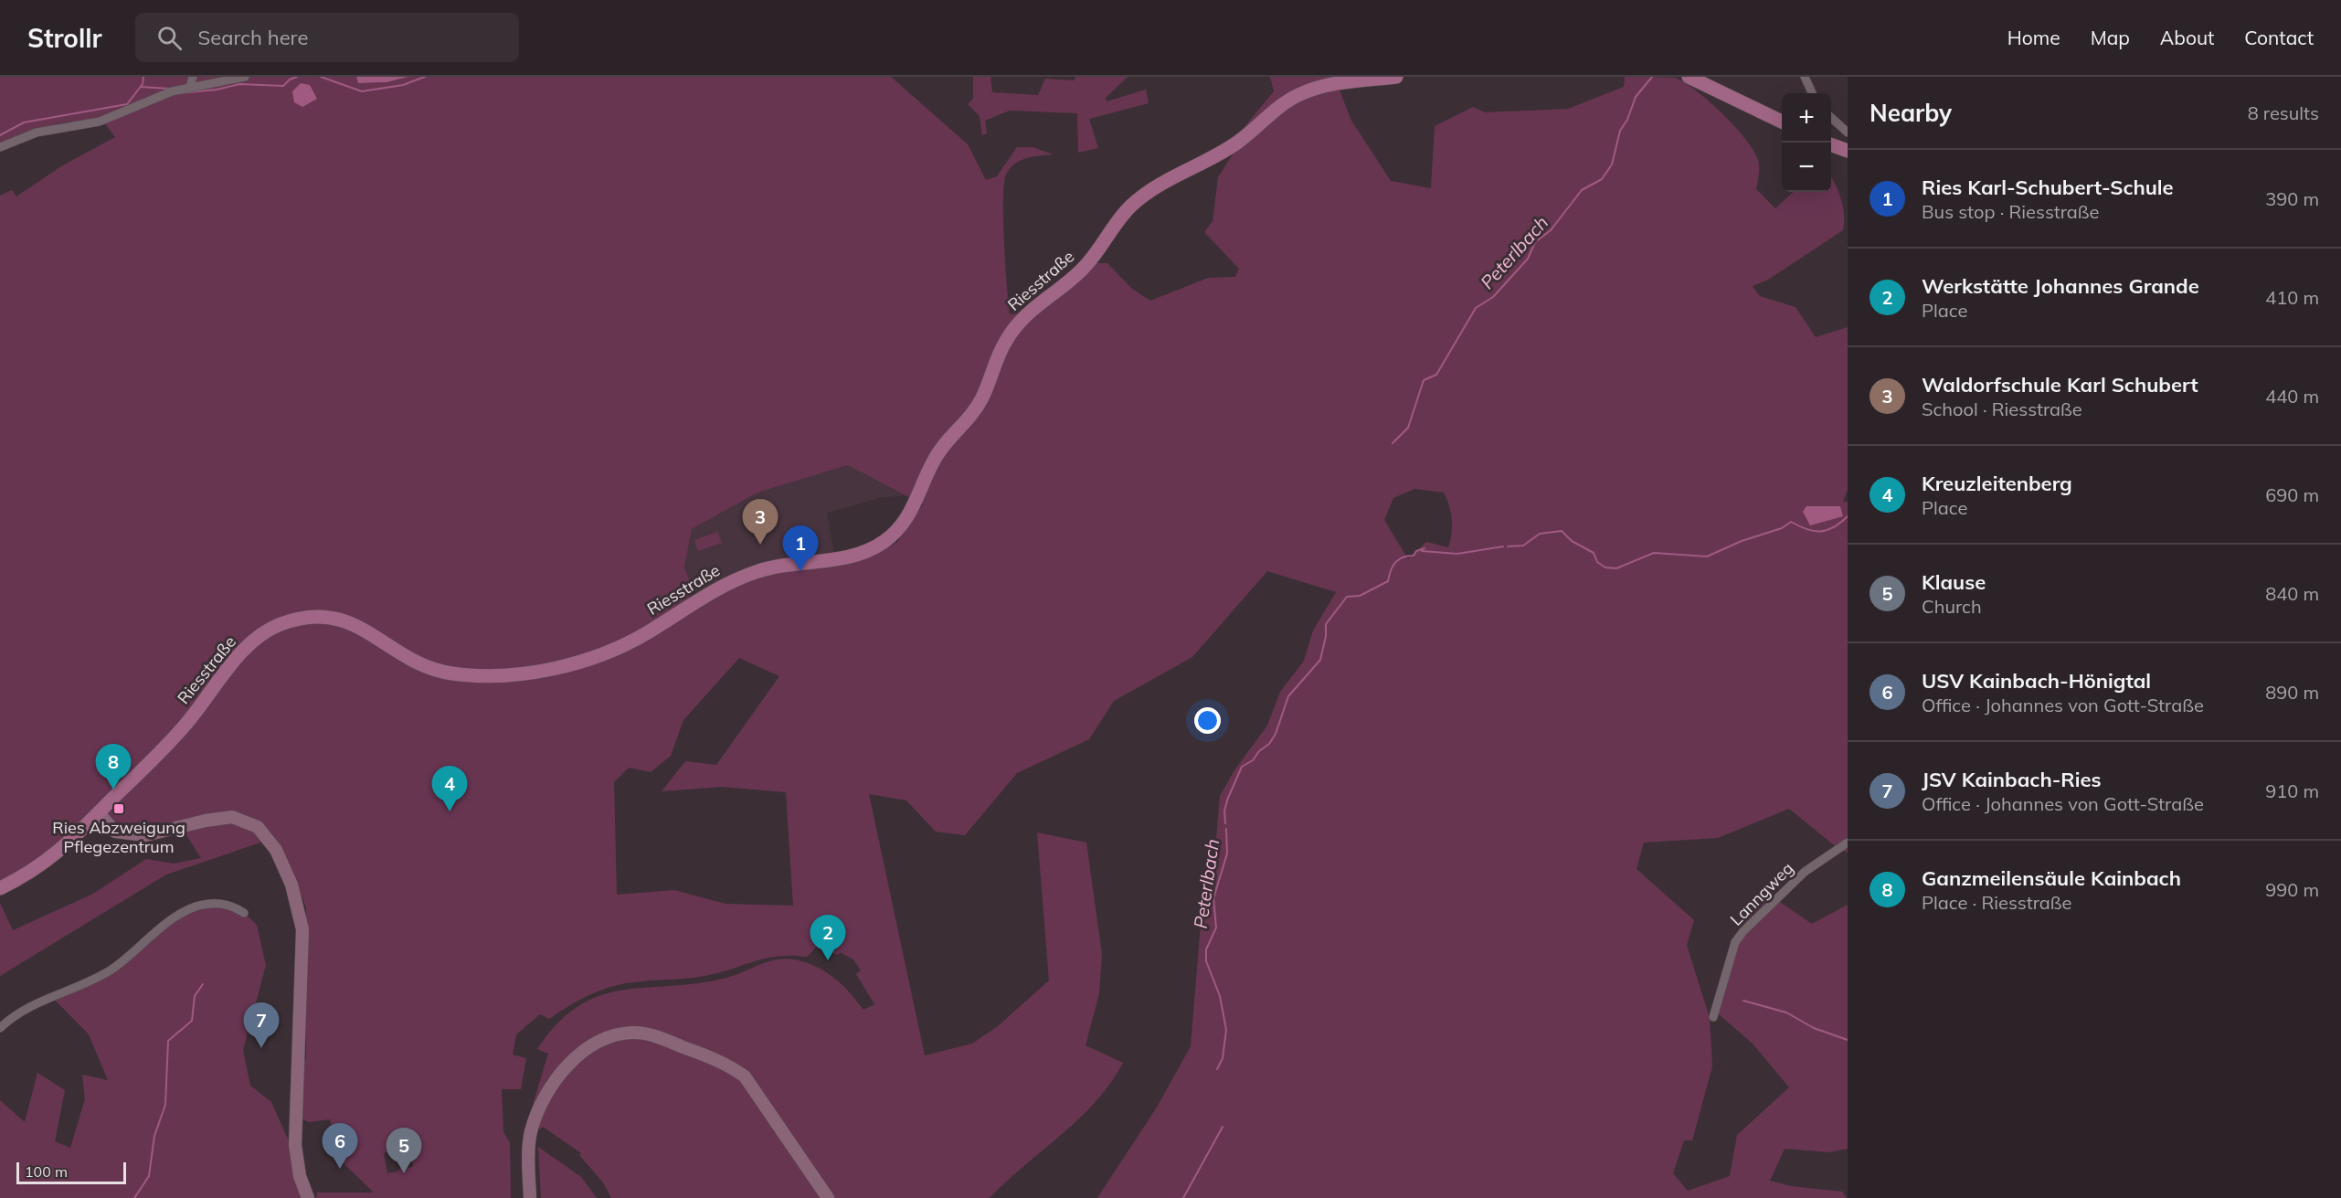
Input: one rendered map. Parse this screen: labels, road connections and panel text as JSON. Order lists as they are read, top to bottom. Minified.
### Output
{"streets":{"main road":["Riesstraße"],"street":["Lanngweg"]},"water":["Peterlbach"],"places":{"transit":["Ries Abzweigung Pflegezentrum"]},"scale_bar":"100 m","page":{"header":"Strollr","search":"Search here","nav":["Home","Map","About","Contact"],"heading":["Nearby","8 results"],"map_buttons":["+","−"],"list":[{"mark":"1","name":"Ries Karl-Schubert-Schule","note":"Bus stop · Riesstraße","value":"390 m"},{"mark":"2","name":"Werkstätte Johannes Grande","note":"Place","value":"410 m"},{"mark":"3","name":"Waldorfschule Karl Schubert","note":"School · Riesstraße","value":"440 m"},{"mark":"4","name":"Kreuzleitenberg","note":"Place","value":"690 m"},{"mark":"5","name":"Klause","note":"Church","value":"840 m"},{"mark":"6","name":"USV Kainbach-Hönigtal","note":"Office · Johannes von Gott-Straße","value":"890 m"},{"mark":"7","name":"JSV Kainbach-Ries","note":"Office · Johannes von Gott-Straße","value":"910 m"},{"mark":"8","name":"Ganzmeilensäule Kainbach","note":"Place · Riesstraße","value":"990 m"}],"pins":["3","1","8","4","2","7","6","5"],"scale":"100 m"}}
